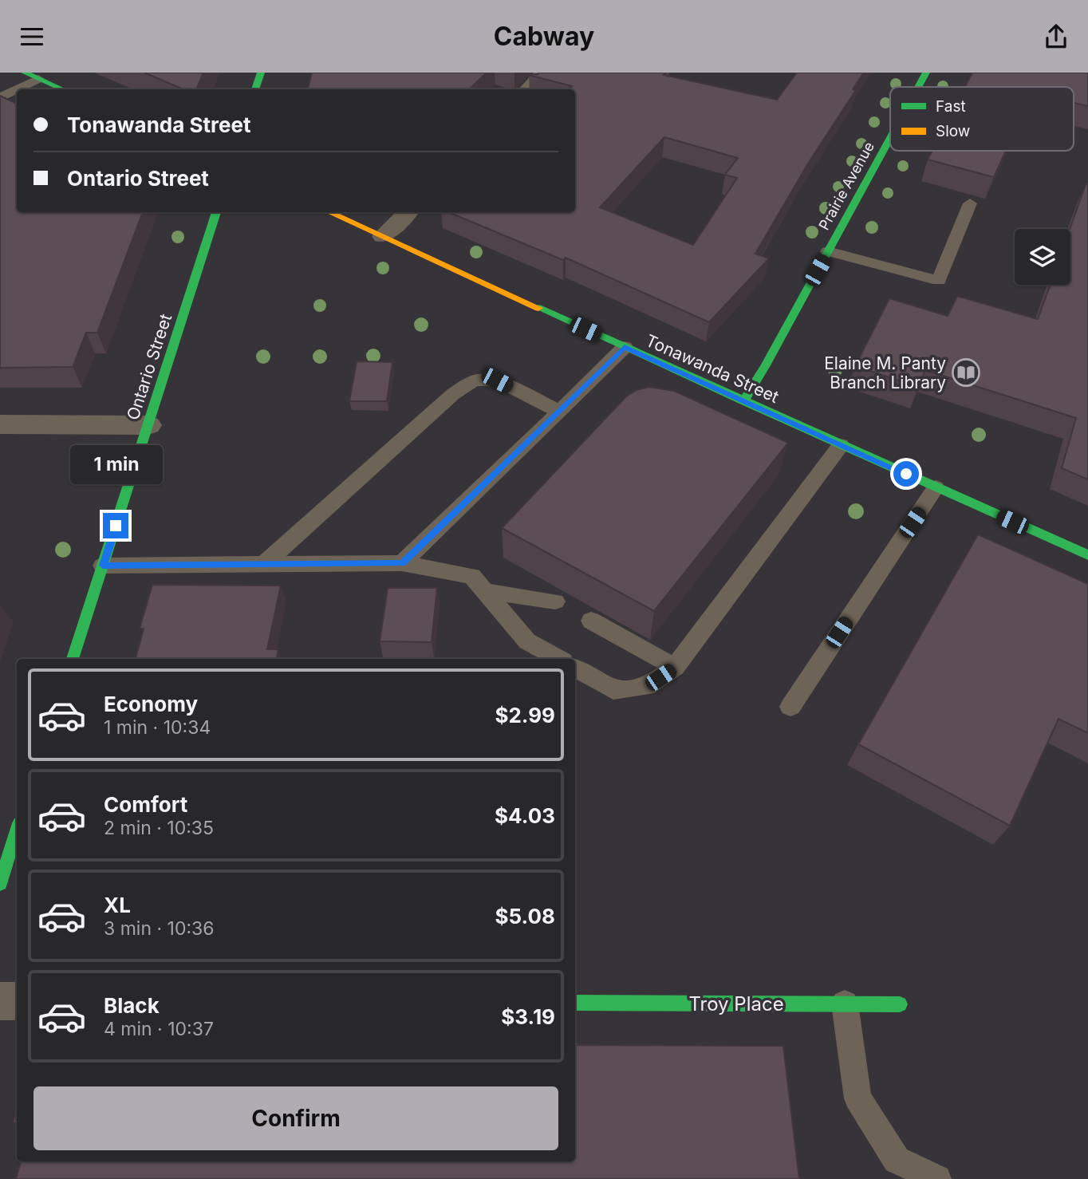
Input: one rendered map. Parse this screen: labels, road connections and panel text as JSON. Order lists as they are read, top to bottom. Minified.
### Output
{"streets":{"street":["Prairie Avenue","Ontario Street","Tonawanda Street","Troy Place"]},"crossings":[["Prairie Avenue","Tonawanda Street"]],"places":{"library":["Elaine M. Panty Branch Library"]},"legend":["Fast","Slow"],"page":{"header":"Cabway","banner":["Tonawanda Street","Ontario Street"],"bubble":"1 min","list":[{"name":"Economy","note":"1 min · 10:34","value":"$2.99"},{"name":"Comfort","note":"2 min · 10:35","value":"$4.03"},{"name":"XL","note":"3 min · 10:36","value":"$5.08"},{"name":"Black","note":"4 min · 10:37","value":"$3.19"}],"buttons":"Confirm"}}
